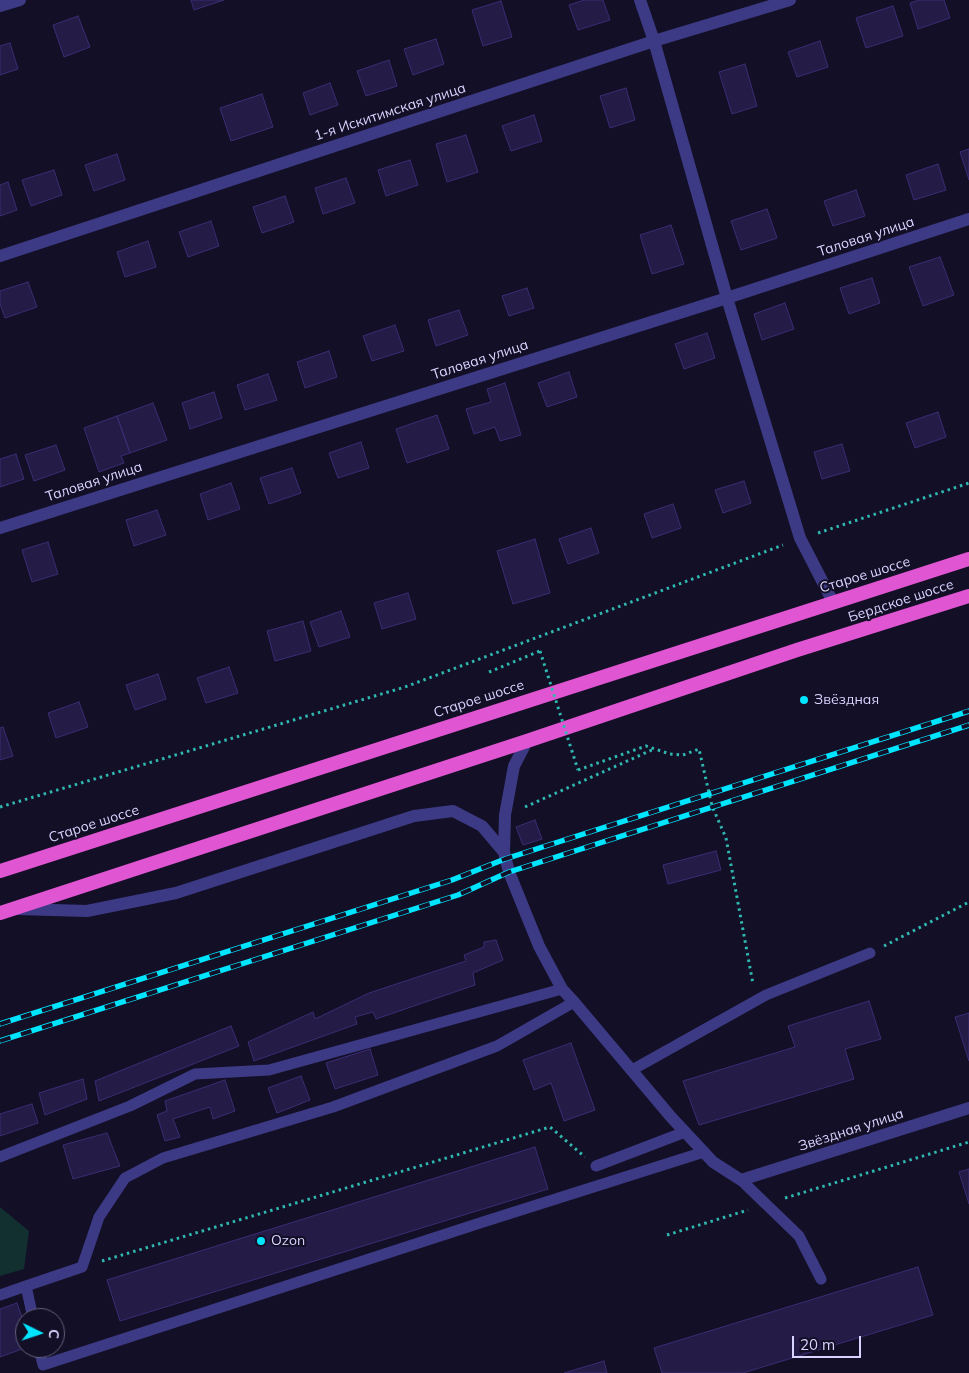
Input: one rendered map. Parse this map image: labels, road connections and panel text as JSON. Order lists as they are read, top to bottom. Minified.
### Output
{"streets":{"highway":["Старое шоссе","Бердское шоссе"],"street":["1-я Искитимская улица","Таловая улица","Звёздная улица"]},"places":["Звёздная","Ozon"],"scale_bar":"20 m","north":"right"}
